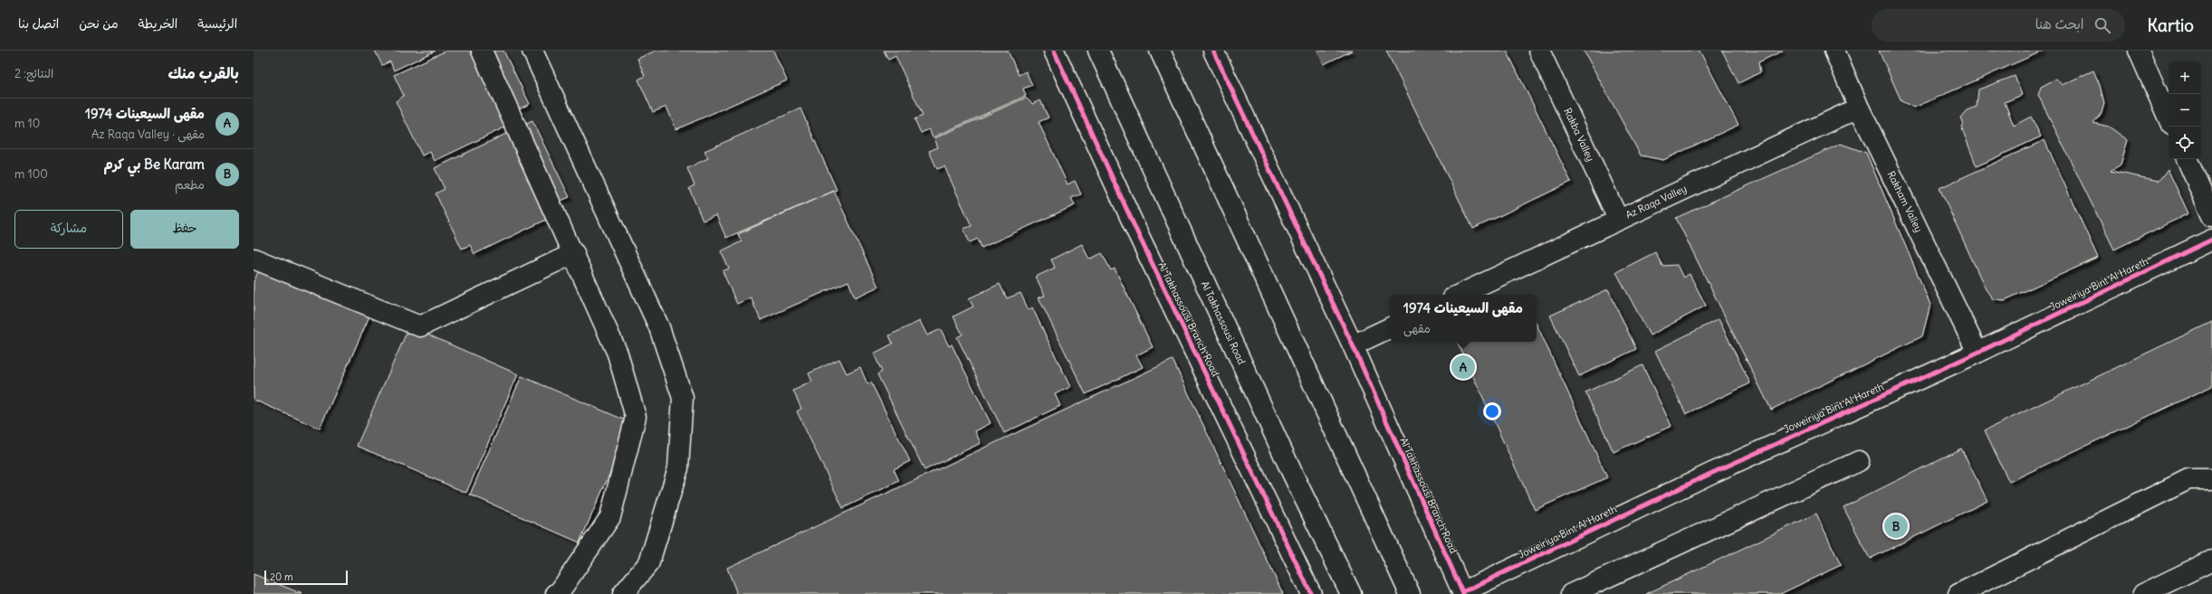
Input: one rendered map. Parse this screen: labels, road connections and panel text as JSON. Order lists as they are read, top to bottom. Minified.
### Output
{"streets":{"street":["Rakba Valley","Az Raqa Valley","Rakham Valley","Joweiriya Bint Al Hareth","Al Takhassousi Branch Road","Al Takhassousi Road"]},"crossings":[["Rakba Valley","Az Raqa Valley"],["Az Raqa Valley","Rakham Valley"],["Rakham Valley","Joweiriya Bint Al Hareth"],["Joweiriya Bint Al Hareth","Al Takhassousi Branch Road"]],"scale_bar":"20 m","page":{"header":"Kartio","search":"ابحث هنا","nav":["الرئيسية","الخريطة","من نحن","اتصل بنا"],"heading":["بالقرب منك","النتائج: 2"],"map_buttons":["+","−"],"list":[{"mark":"A","name":"مقهى السيعينات 1974","note":"مقهى · Az Raqa Valley","value":"10 m"},{"mark":"B","name":"Be Karam بي كرم","note":"مطعم","value":"100 m"}],"buttons":["حفظ","مشاركة"],"popup":["مقهى السيعينات 1974","مقهى"],"pins":["A","B"],"scale":"20 m"}}
